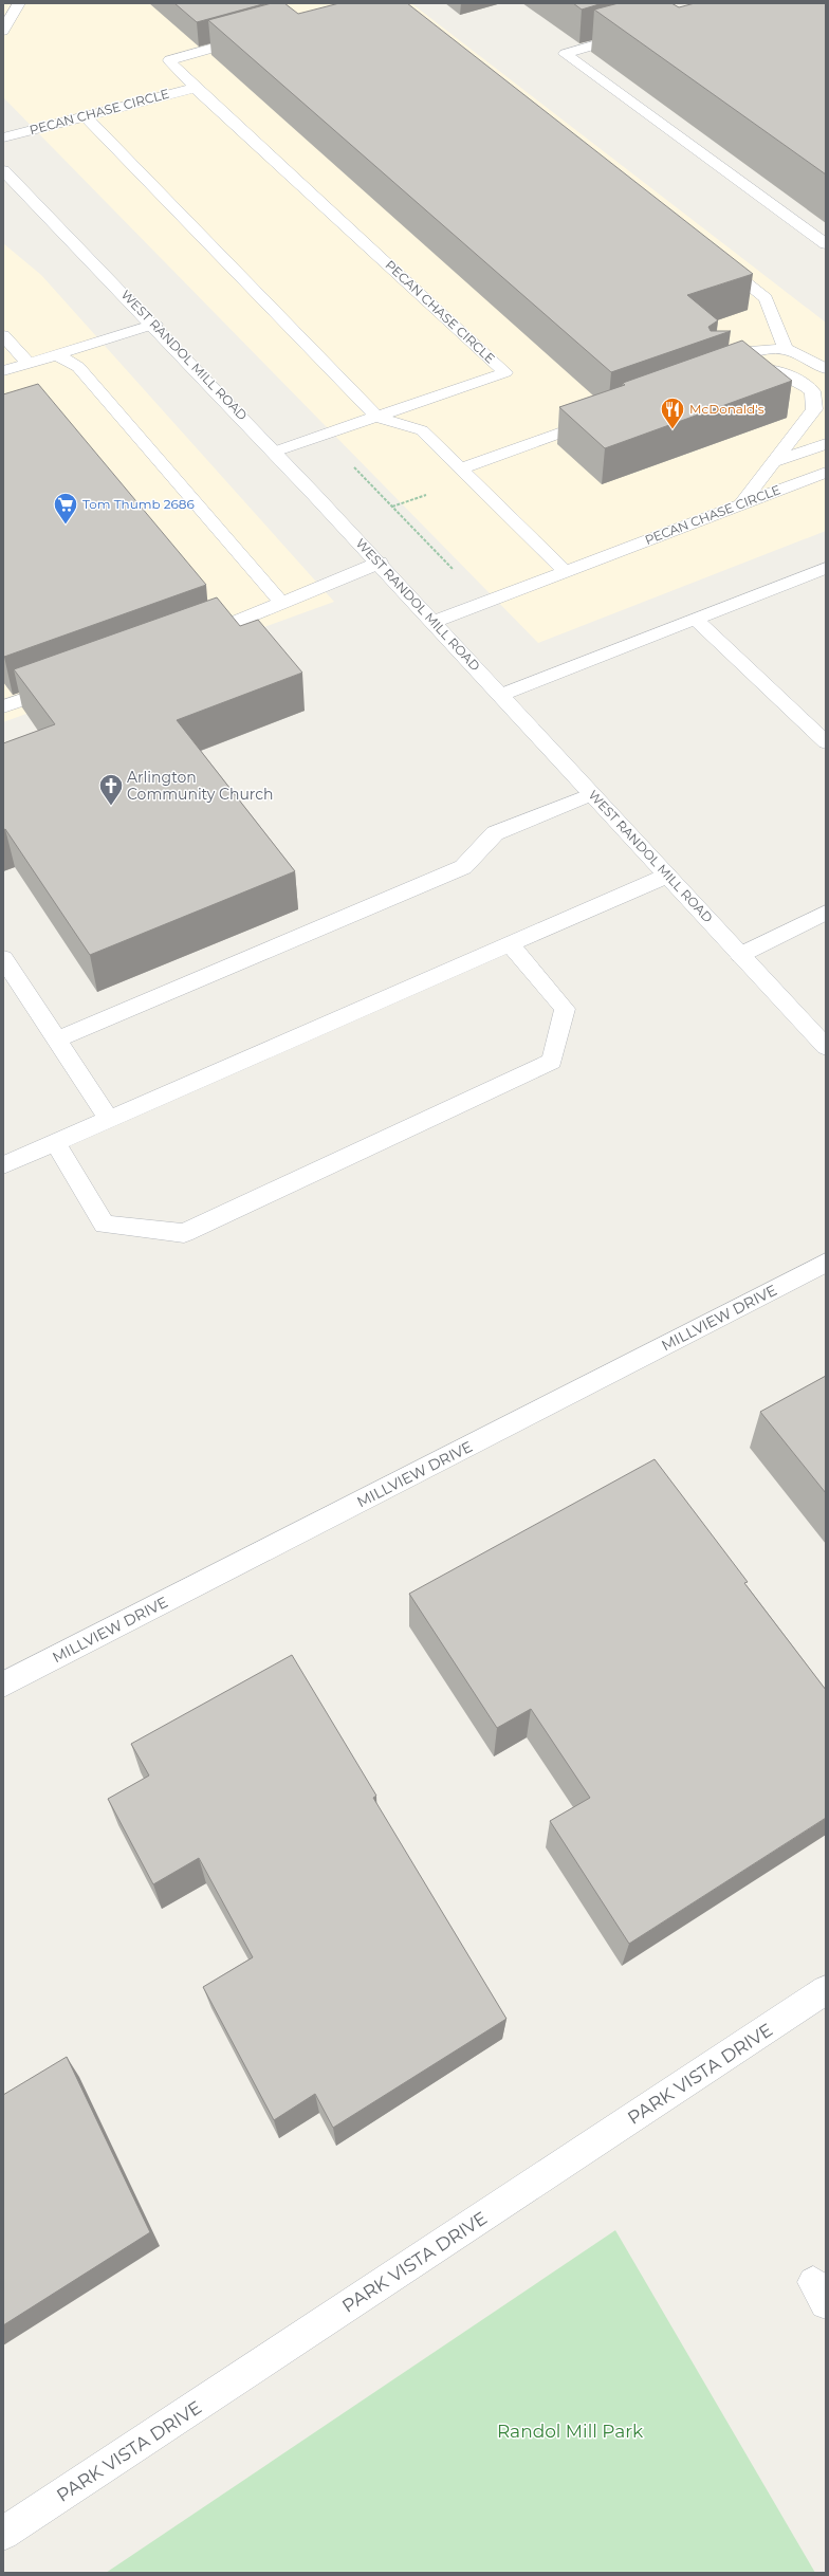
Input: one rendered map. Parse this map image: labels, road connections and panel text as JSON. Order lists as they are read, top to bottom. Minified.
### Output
{"streets":{"main road":["PECAN CHASE CIRCLE","WEST RANDOL MILL ROAD","MILLVIEW DRIVE","PARK VISTA DRIVE"]},"crossings":[["PECAN CHASE CIRCLE","WEST RANDOL MILL ROAD"]],"parks":["Randol Mill Park"],"places":{"restaurant":["McDonald's"],"supermarket":["Tom Thumb 2686"],"church":["Arlington Community Church"]}}
